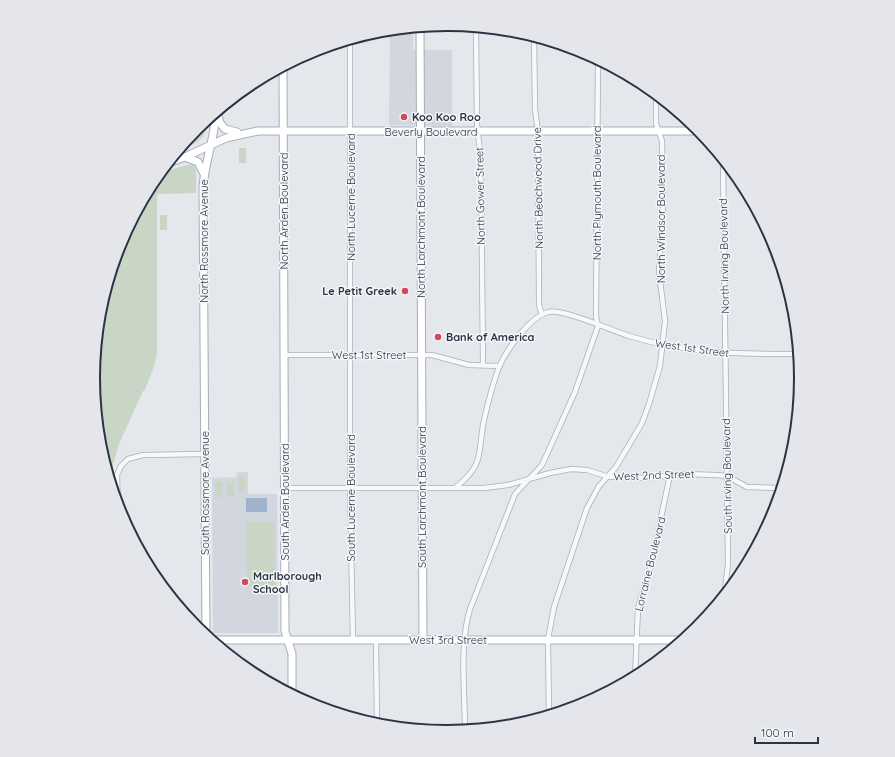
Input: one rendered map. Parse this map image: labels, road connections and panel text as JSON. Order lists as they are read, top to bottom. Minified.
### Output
{"streets":{"main road":["Beverly Boulevard","North Arden Boulevard","North Larchmont Boulevard","North Rossmore Avenue","South Rossmore Avenue","South Larchmont Boulevard","South Arden Boulevard","West 3rd Street"],"street":["North Beachwood Drive","North Plymouth Boulevard","North Gower Street","North Lucerne Boulevard","North Windsor Boulevard","North Irving Boulevard","West 1st Street","West 2nd Street","South Irving Boulevard","South Lucerne Boulevard","Lorraine Boulevard"]},"crossings":[["Beverly Boulevard","North Beachwood Drive"],["Beverly Boulevard","North Plymouth Boulevard"],["Beverly Boulevard","North Gower Street"],["Beverly Boulevard","North Lucerne Boulevard"],["Beverly Boulevard","North Arden Boulevard"],["Beverly Boulevard","North Windsor Boulevard"],["Beverly Boulevard","North Larchmont Boulevard"],["Beverly Boulevard","North Rossmore Avenue"],["North Beachwood Drive","West 1st Street"],["North Plymouth Boulevard","West 1st Street"],["North Gower Street","West 1st Street"],["North Lucerne Boulevard","West 1st Street"],["North Lucerne Boulevard","South Lucerne Boulevard"],["North Arden Boulevard","West 1st Street"],["North Arden Boulevard","South Arden Boulevard"],["North Windsor Boulevard","West 1st Street"],["North Windsor Boulevard","West 2nd Street"],["North Windsor Boulevard","West 3rd Street"],["North Larchmont Boulevard","West 1st Street"],["North Larchmont Boulevard","South Larchmont Boulevard"],["North Rossmore Avenue","South Rossmore Avenue"],["North Irving Boulevard","West 1st Street"],["North Irving Boulevard","South Irving Boulevard"],["West 1st Street","South Irving Boulevard"],["West 1st Street","South Larchmont Boulevard"],["West 1st Street","South Lucerne Boulevard"],["West 1st Street","South Arden Boulevard"],["West 2nd Street","South Irving Boulevard"],["West 2nd Street","South Larchmont Boulevard"],["West 2nd Street","South Lucerne Boulevard"],["West 2nd Street","South Arden Boulevard"],["West 2nd Street","Lorraine Boulevard"],["South Larchmont Boulevard","West 3rd Street"],["South Lucerne Boulevard","West 3rd Street"],["South Arden Boulevard","West 3rd Street"],["Lorraine Boulevard","West 3rd Street"]],"places":["Koo Koo Roo","Le Petit Greek","Bank of America","Marlborough School"],"scale_bar":"100 m"}
